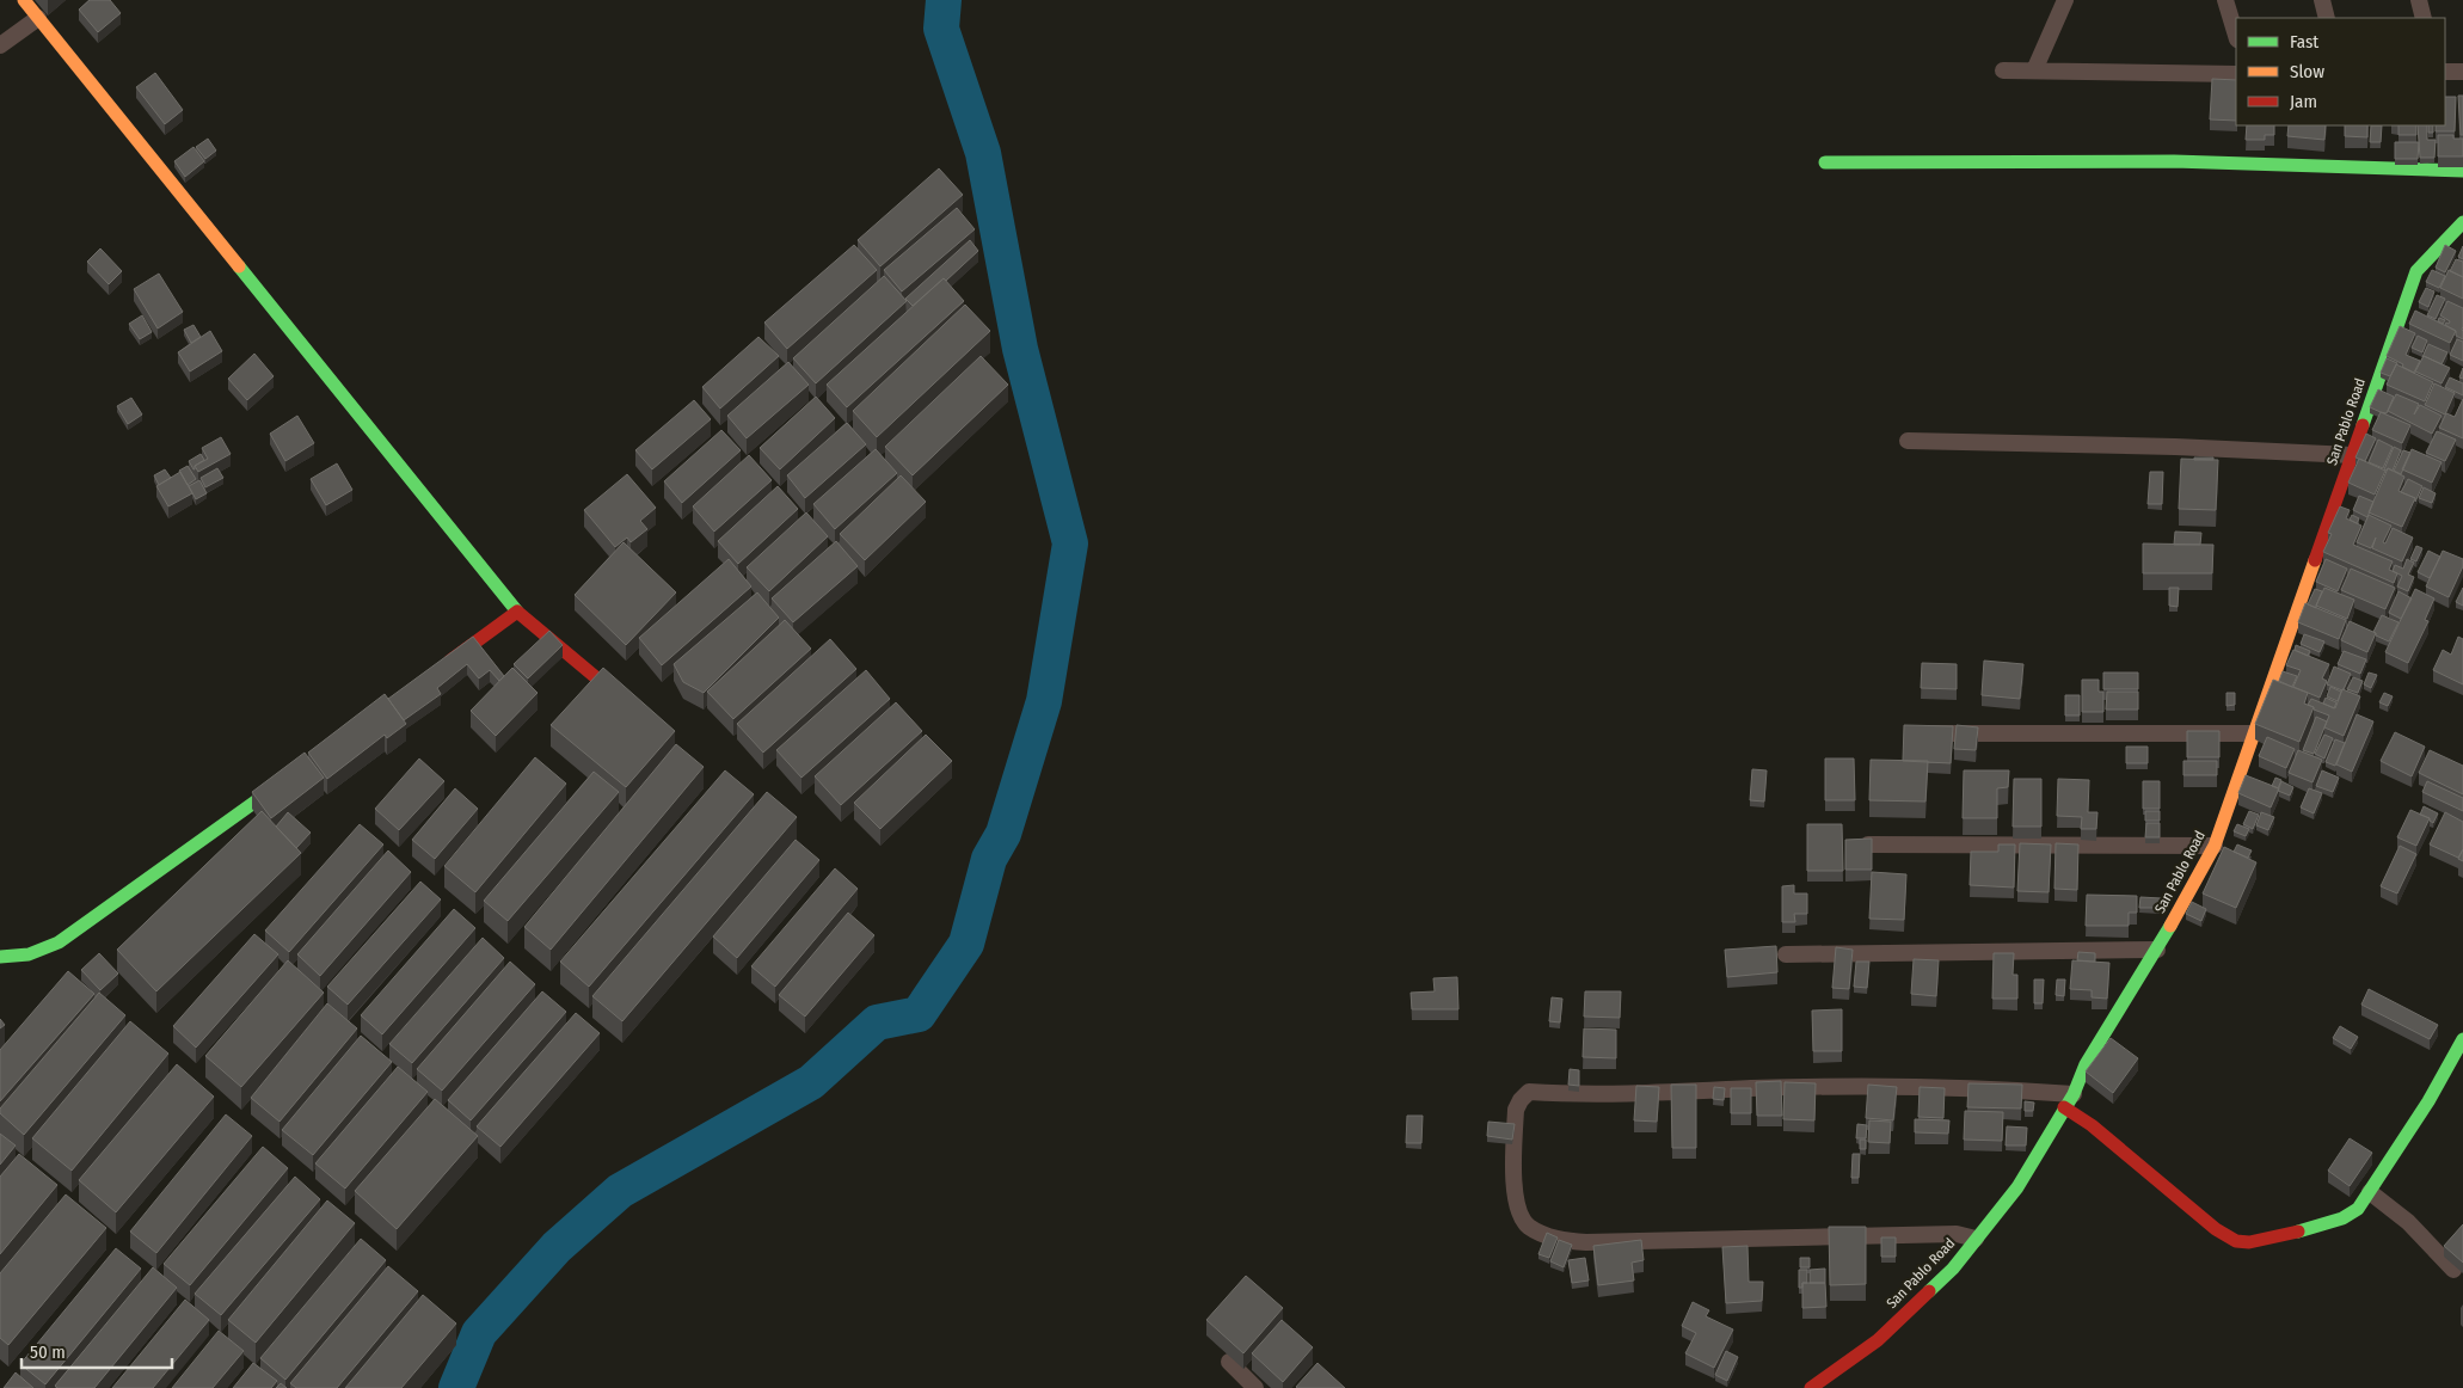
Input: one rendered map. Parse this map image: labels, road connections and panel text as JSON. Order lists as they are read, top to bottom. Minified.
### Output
{"streets":{"street":["San Pablo Road"]},"legend":["Fast","Slow","Jam"],"scale_bar":"50 m"}
